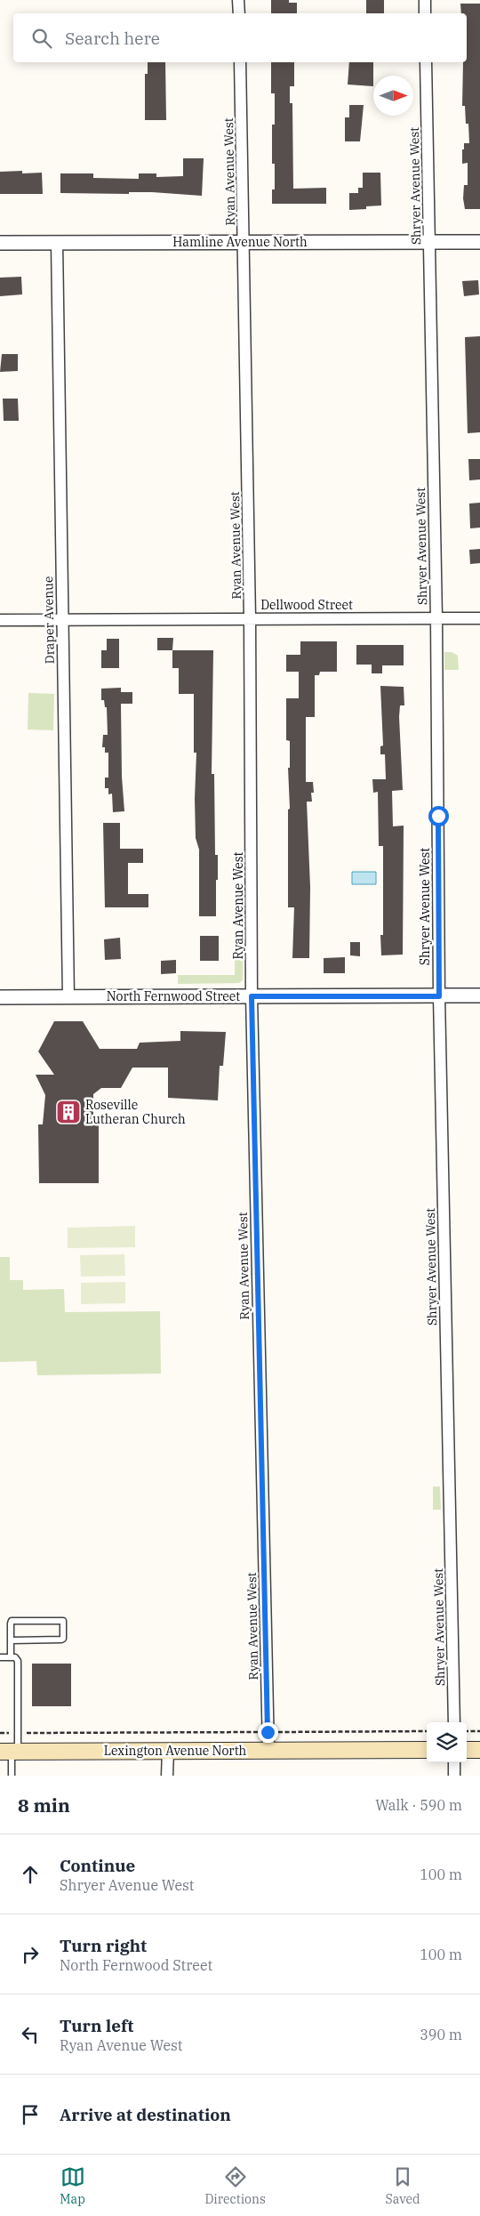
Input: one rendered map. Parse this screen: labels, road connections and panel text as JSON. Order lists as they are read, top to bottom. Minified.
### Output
{"streets":{"main road":["Lexington Avenue North"],"street":["Ryan Avenue West","Shryer Avenue West","Hamline Avenue North","Dellwood Street","Draper Avenue","North Fernwood Street"]},"crossings":[["Ryan Avenue West","Hamline Avenue North"],["Ryan Avenue West","Dellwood Street"],["Ryan Avenue West","North Fernwood Street"],["Ryan Avenue West","Lexington Avenue North"],["Shryer Avenue West","Hamline Avenue North"],["Shryer Avenue West","Dellwood Street"],["Shryer Avenue West","North Fernwood Street"],["Hamline Avenue North","Draper Avenue"],["Dellwood Street","Draper Avenue"],["Draper Avenue","North Fernwood Street"]],"places":{"building":["Roseville Lutheran Church"]},"north":"right","page":{"search":"Search here","heading":["8 min","Walk · 590 m"],"list":[["Continue","Shryer Avenue West","100 m"],["Turn right","North Fernwood Street","100 m"],["Turn left","Ryan Avenue West","390 m"],"Arrive at destination"],"nav":["Map","Directions","Saved"]}}
